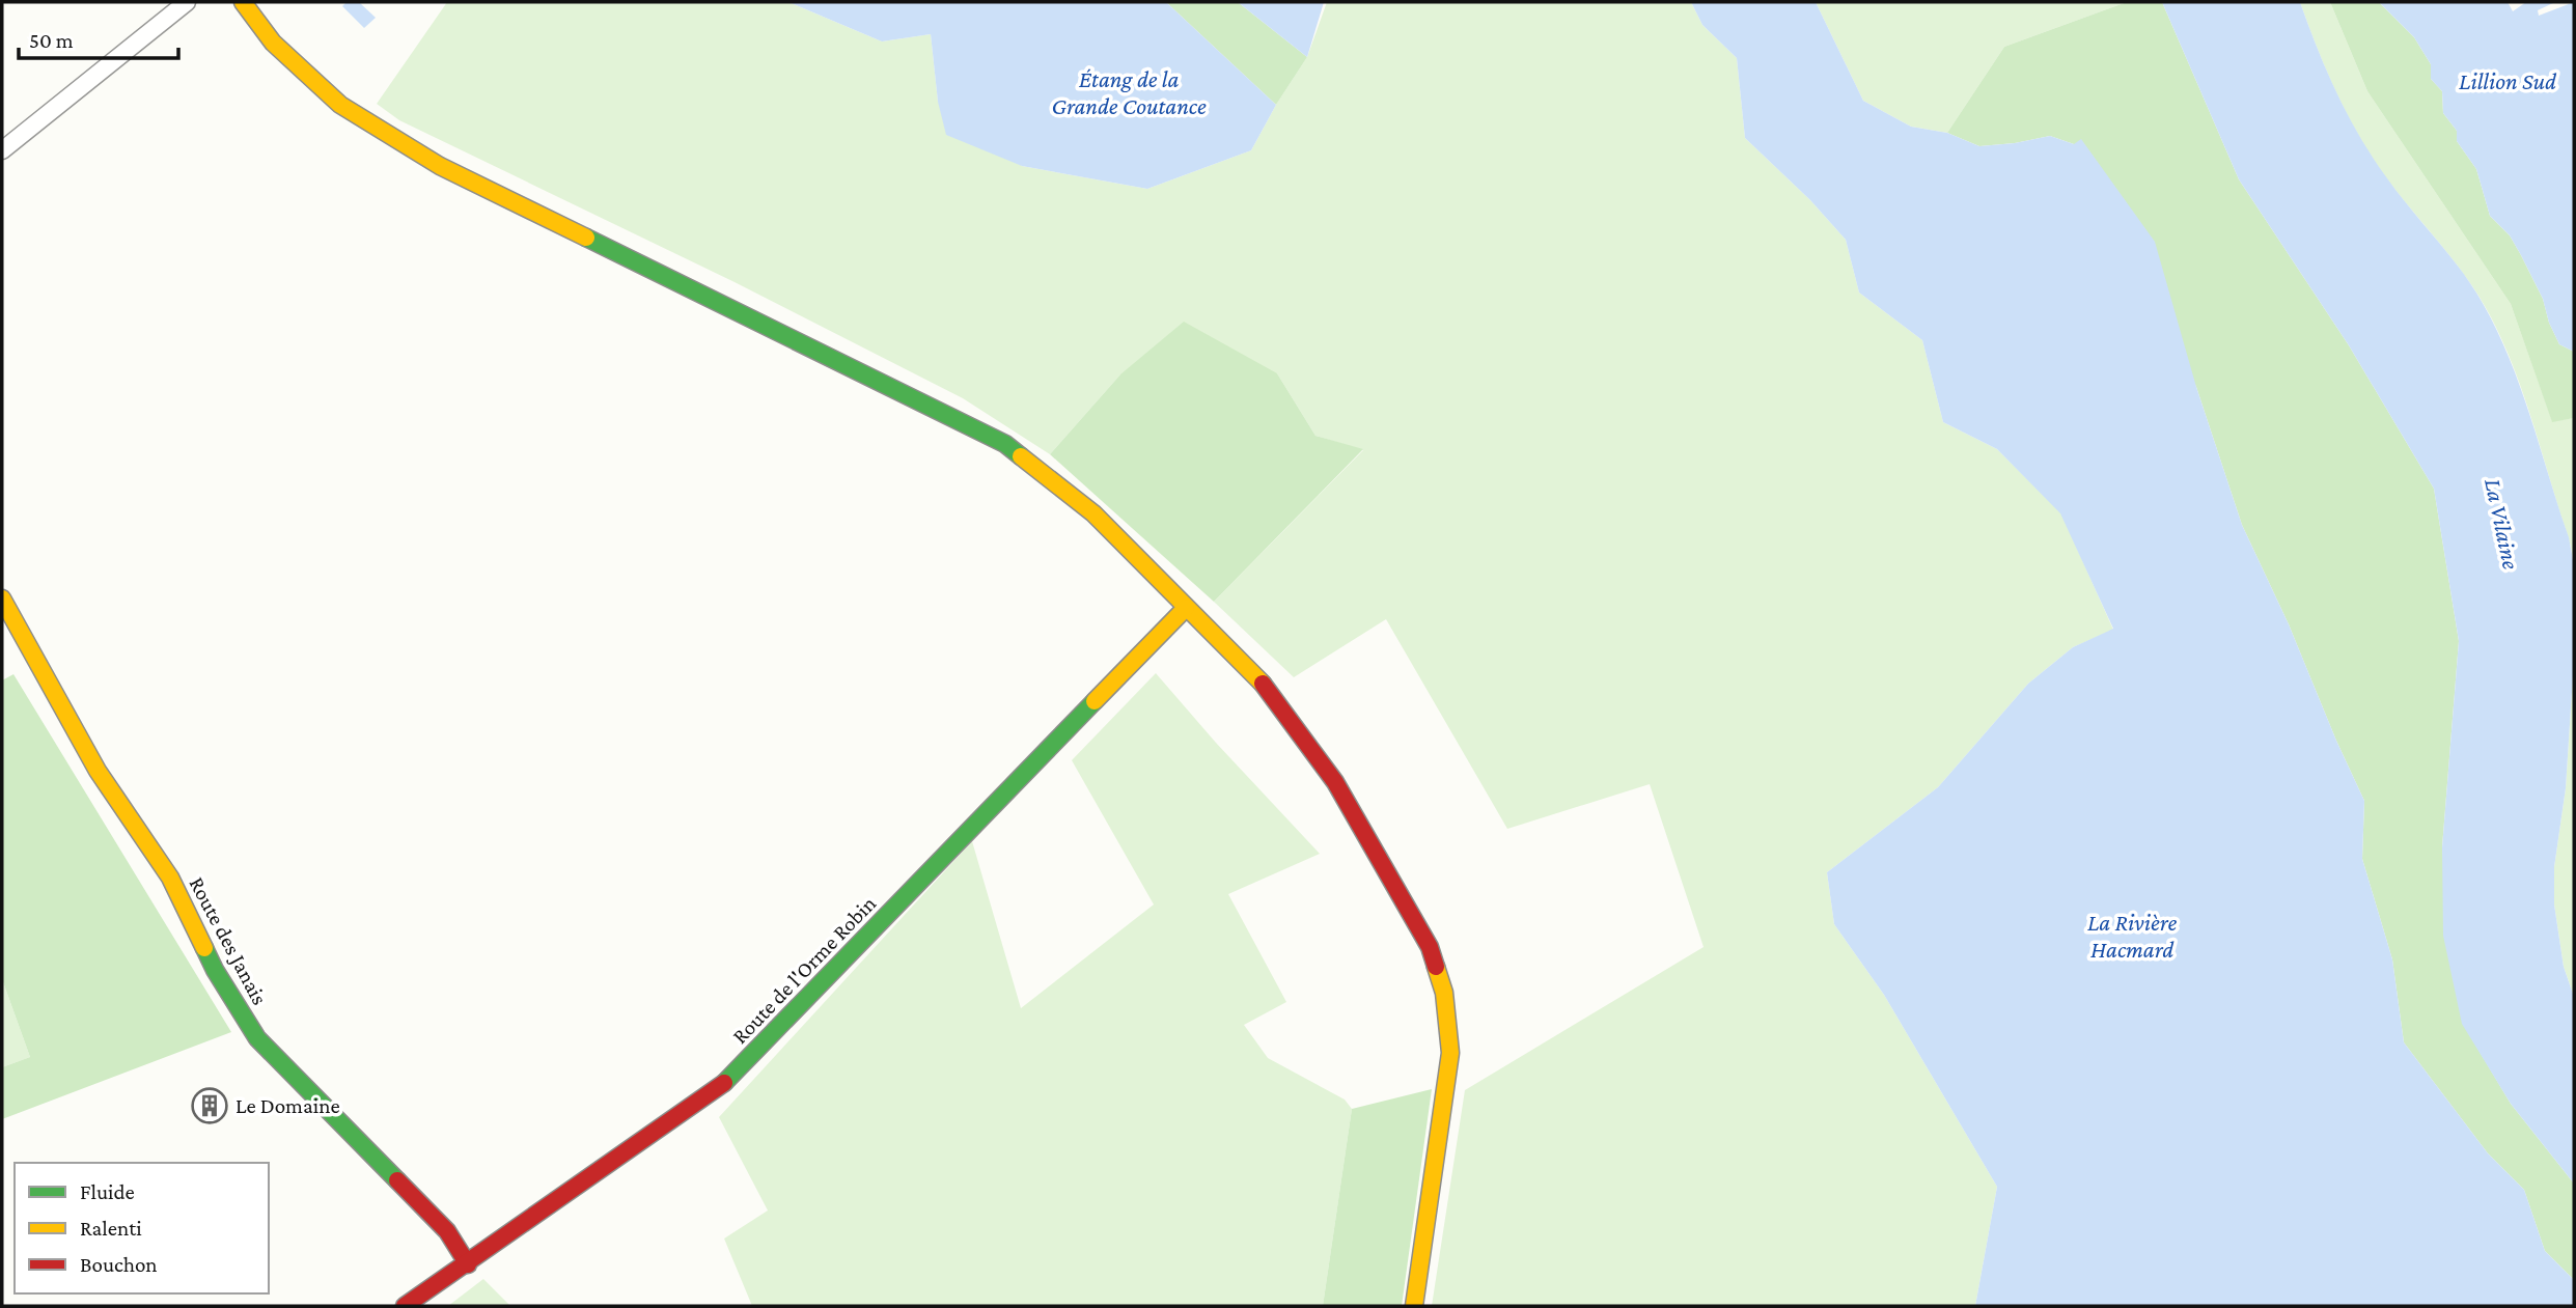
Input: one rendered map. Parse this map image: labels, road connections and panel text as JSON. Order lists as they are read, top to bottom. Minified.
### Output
{"streets":{"street":["Route des Janais","Route de l'Orme Robin"]},"crossings":[["Route des Janais","Route de l'Orme Robin"]],"water":["Étang de la Grande Coutance","Lillion Sud","La Vilaine","La Rivière Hacmard"],"places":{"building":["Le Domaine"]},"legend":["Fluide","Ralenti","Bouchon"],"scale_bar":"50 m"}
